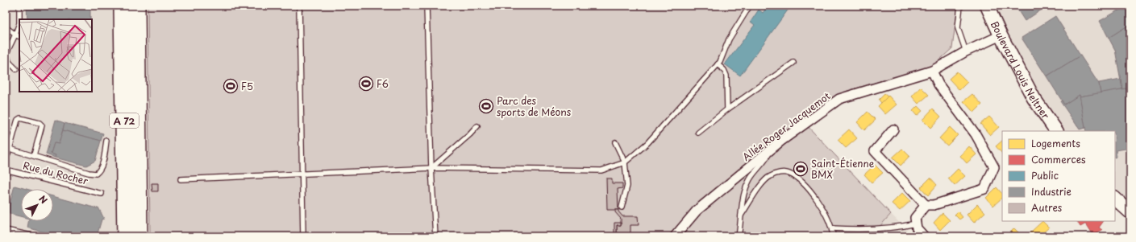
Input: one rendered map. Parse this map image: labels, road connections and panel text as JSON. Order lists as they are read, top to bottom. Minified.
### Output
{"streets":{"highway":["A 72"],"street":["Boulevard Louis Neltner","Allée Roger Jacquemot"],"lane":["Rue du Rocher"]},"crossings":[["Boulevard Louis Neltner","Allée Roger Jacquemot"]],"places":{"sports":["F6","F5","Parc des sports de Méons","Saint-Étienne BMX"]},"legend":["Logements","Commerces","Public","Industrie","Autres"],"north":"top right"}
